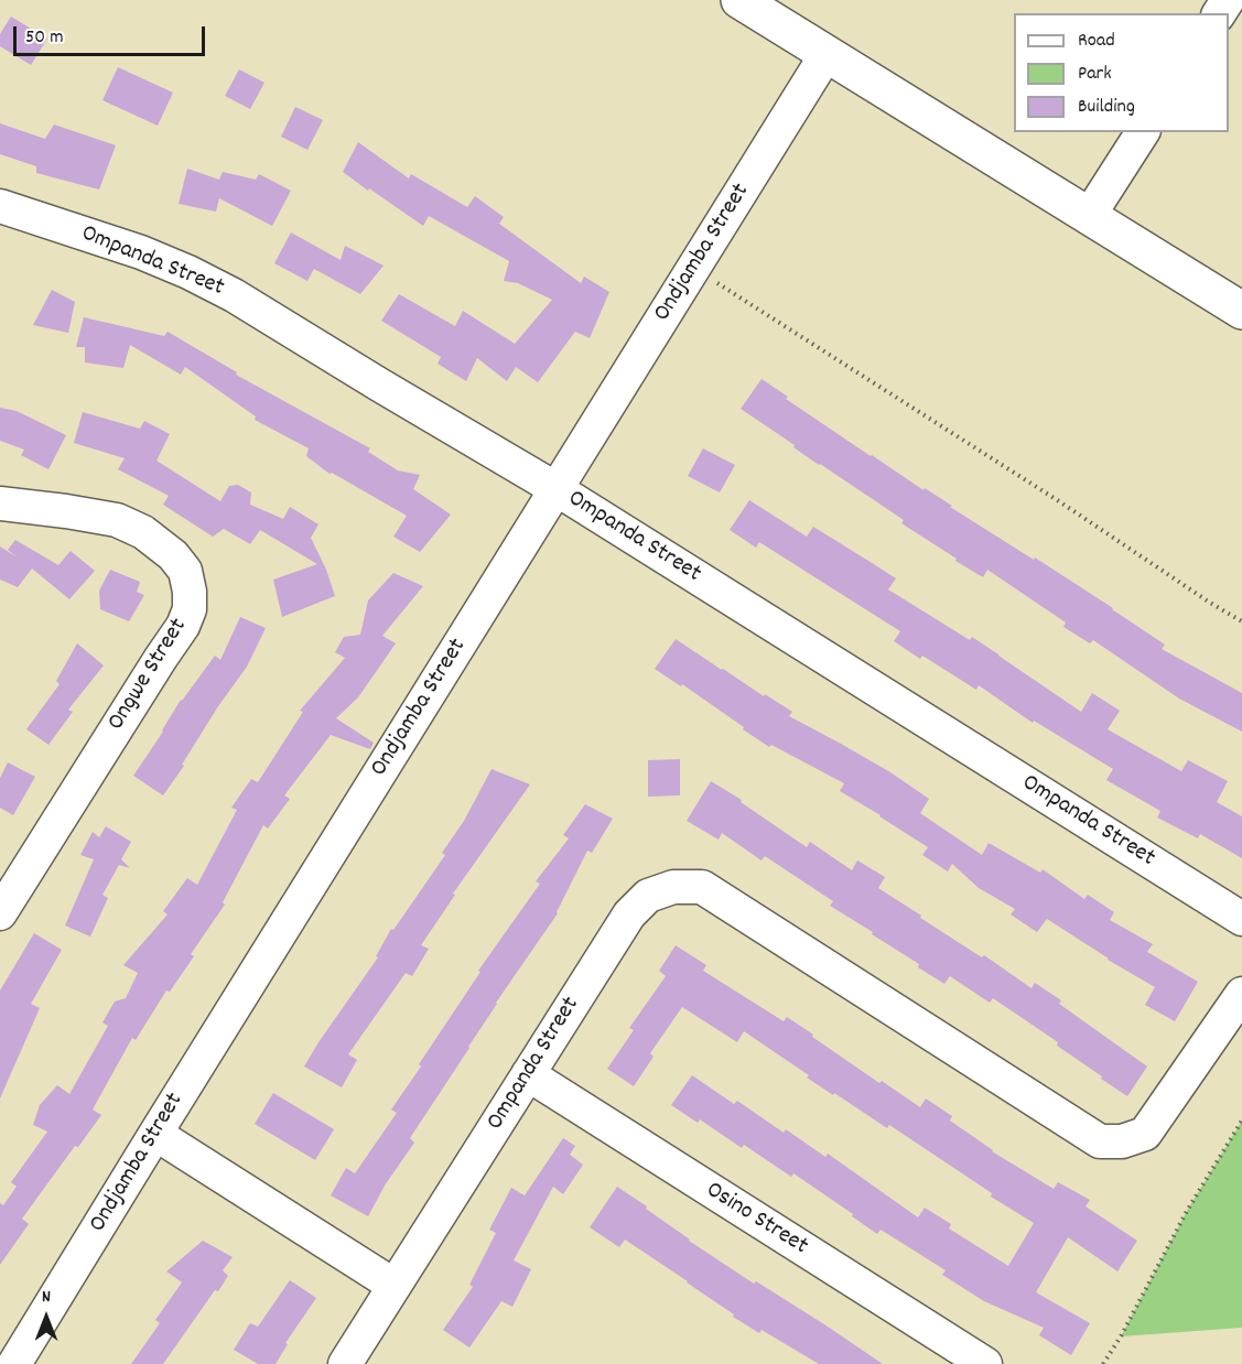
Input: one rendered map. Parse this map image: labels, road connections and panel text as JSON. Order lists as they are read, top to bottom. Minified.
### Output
{"streets":{"street":["Ondjamba Street","Ompanda Street","Ongwe Street","Osino Street"]},"crossings":[["Ondjamba Street","Ompanda Street"],["Ompanda Street","Osino Street"]],"legend":["Road","Park","Building"],"scale_bar":"50 m","north":"top"}
